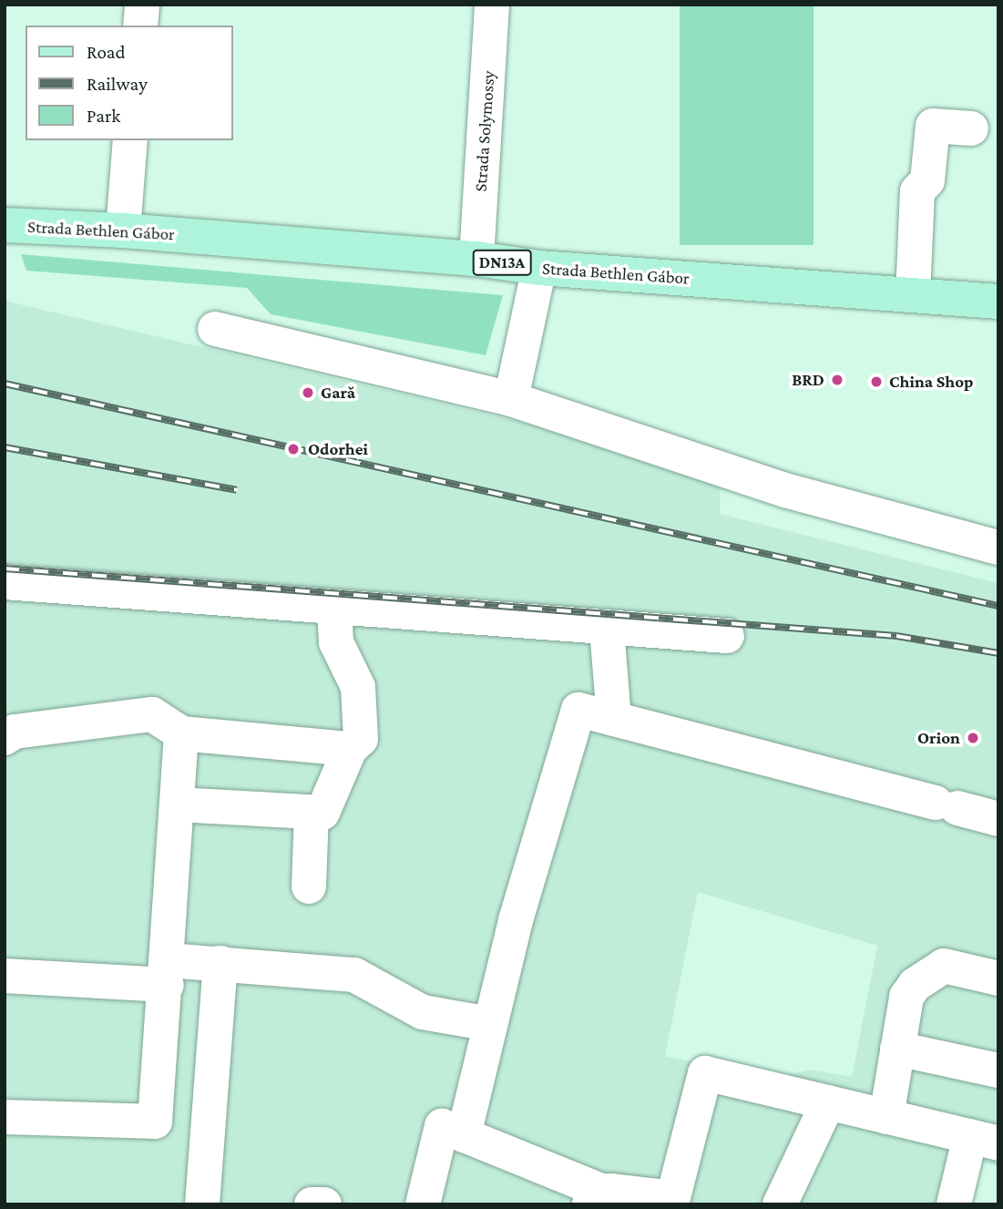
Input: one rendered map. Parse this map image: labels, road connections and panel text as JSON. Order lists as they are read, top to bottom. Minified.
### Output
{"streets":{"main road":["Strada Bethlen Gábor","DN13A"],"street":["Strada Solymossy"]},"crossings":[["Strada Solymossy","Strada Bethlen Gábor"]],"places":["BRD","China Shop","Gară","Odorhei","Orion"],"legend":["Road","Railway","Park"]}
